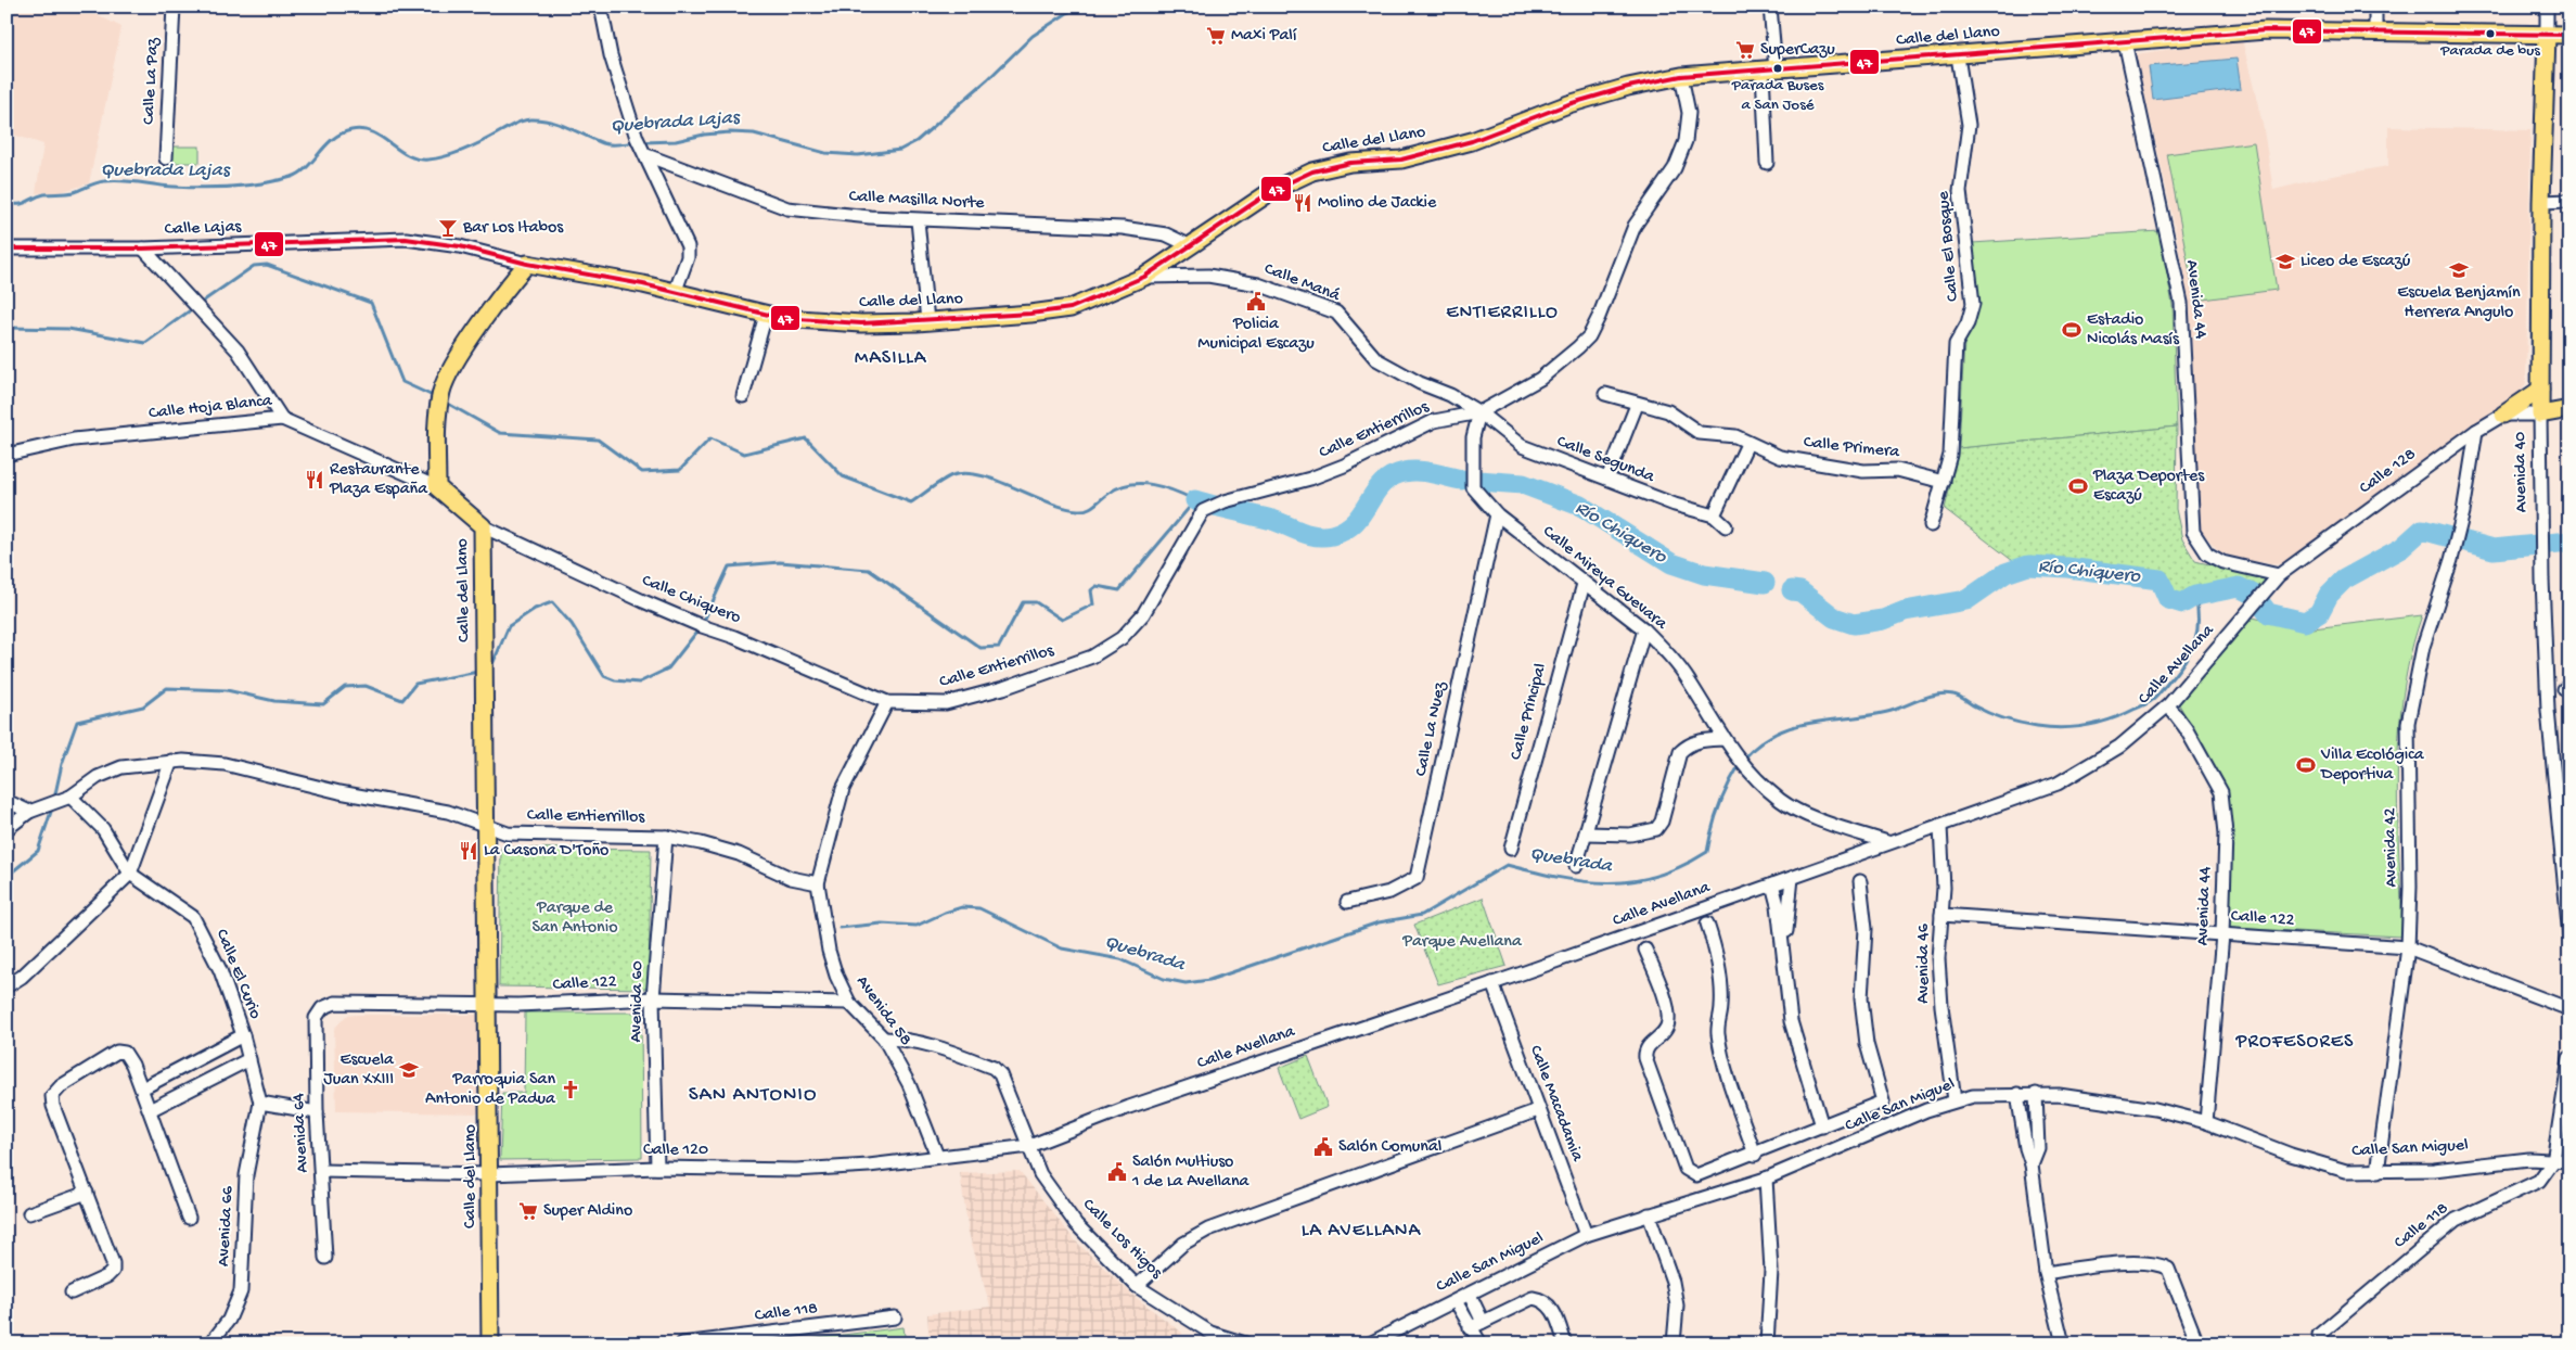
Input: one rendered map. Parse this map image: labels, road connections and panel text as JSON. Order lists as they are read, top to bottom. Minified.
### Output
{"streets":{"main road":["Calle del Llano","Avenida 40"],"street":["Calle La Paz","Calle Masilla Norte","Calle Lajas","Calle El Bosque","Calle Maná","Avenida 44","Calle Hoja Blanca","Calle Entierrillos","Calle Primera","Calle Segunda","Calle 128","Calle Mireya Guevara","Calle Chiquero","Calle Avellana","Calle Principal","Calle La Nuez","Avenida 42","Calle 122","Avenida 46","Calle El Curio","Avenida 60","Avenida 58","Calle Macadamia","Calle San Miguel","Avenida 64","Calle 120","Avenida 66","Calle 118","Calle Los Higos"]},"crossings":[["Calle del Llano","Calle Masilla Norte"],["Calle del Llano","Calle Lajas"],["Calle del Llano","Calle El Bosque"],["Calle del Llano","Calle Maná"],["Calle del Llano","Avenida 44"],["Calle del Llano","Calle Hoja Blanca"],["Calle del Llano","Calle Entierrillos"],["Calle del Llano","Avenida 40"],["Calle del Llano","Calle Chiquero"],["Calle del Llano","Calle 122"],["Calle del Llano","Calle 120"],["Calle El Bosque","Calle Primera"],["Calle Maná","Calle Entierrillos"],["Calle Maná","Calle Segunda"],["Calle Maná","Calle Mireya Guevara"],["Avenida 44","Calle 128"],["Avenida 44","Calle Avellana"],["Avenida 44","Calle 122"],["Avenida 44","Calle San Miguel"],["Calle Entierrillos","Calle Segunda"],["Calle Entierrillos","Calle Mireya Guevara"],["Calle Entierrillos","Calle Chiquero"],["Calle Entierrillos","Avenida 60"],["Calle Entierrillos","Avenida 58"],["Calle Segunda","Calle Mireya Guevara"],["Calle 128","Calle Avellana"],["Calle 128","Avenida 42"],["Calle Mireya Guevara","Calle Avellana"],["Calle Mireya Guevara","Calle Principal"],["Calle Mireya Guevara","Calle La Nuez"],["Calle Avellana","Avenida 46"],["Calle Avellana","Calle Macadamia"],["Calle Avellana","Calle 120"],["Calle Avellana","Calle Los Higos"],["Avenida 42","Calle 122"],["Avenida 42","Calle San Miguel"],["Calle 122","Avenida 46"],["Calle 122","Avenida 60"],["Calle 122","Avenida 58"],["Calle 122","Avenida 64"],["Avenida 46","Calle San Miguel"],["Calle El Curio","Avenida 66"],["Avenida 60","Calle 120"],["Avenida 58","Calle 120"],["Avenida 58","Calle Los Higos"],["Calle Macadamia","Calle San Miguel"],["Calle San Miguel","Calle 118"],["Avenida 64","Calle 120"],["Calle 120","Calle Los Higos"]],"districts":["ENTIERRILLO","MASILLA","PROFESORES","SAN ANTONIO","LA AVELLANA"],"water":["Quebrada Lajas","Río Chiquero","Quebrada"],"parks":["Parque de San Antonio","Parque Avellana"],"places":{"other":["Parada de bus","Parada Buses a San José"],"supermarket":["Maxi Palí","SuperCazu","Super Aldino"],"restaurant":["Molino de Jackie","Restaurante Plaza España","La Casona D'Toño"],"bar":["Bar Los Itabos"],"school or university":["Liceo de Escazú","Escuela Benjamín Herrera Angulo","Escuela Juan XXIII"],"public building":["Policia Municipal Escazu","Salón Comunal","Salón Multiuso 1 de La Avellana"],"sports":["Estadio Nicolás Masís","Plaza Deportes Escazú","Villa Ecológica Deportiva"],"church":["Parroquia San Antonio de Padua"]},"lines":["transit line 47"]}
